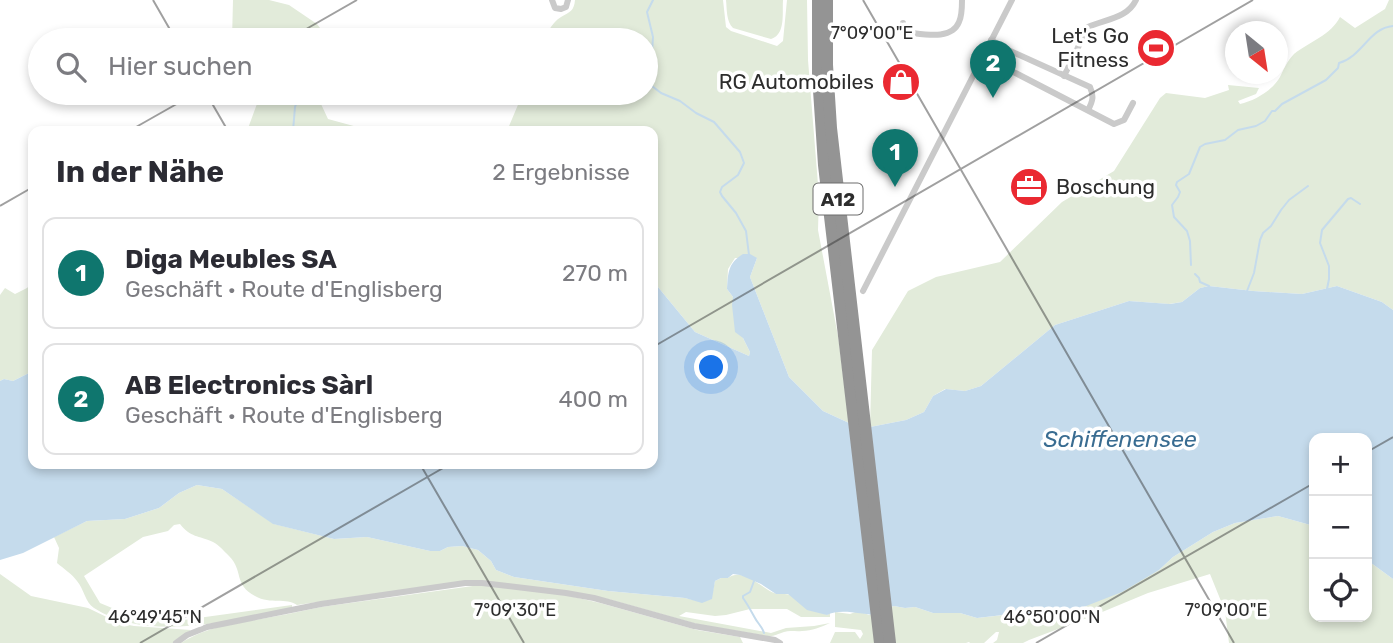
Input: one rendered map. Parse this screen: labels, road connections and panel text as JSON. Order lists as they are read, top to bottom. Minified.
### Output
{"streets":{"highway":["A12"]},"water":["Schiffenensee"],"places":{"sports":["Let's Go Fitness"],"shop":["RG Automobiles"],"office":["Boschung"]},"north":"bottom right","page":{"search":"Hier suchen","pins":["2","1"],"heading":["In der Nähe","2 Ergebnisse"],"list":[{"mark":"1","name":"Diga Meubles SA","note":"Geschäft · Route d'Englisberg","value":"270 m"},{"mark":"2","name":"AB Electronics Sàrl","note":"Geschäft · Route d'Englisberg","value":"400 m"}],"map_buttons":["+","−"]},"coordinates":["7°09'00\"E","7°09'30\"E","46°49'45\"N","46°50'00\"N"]}
